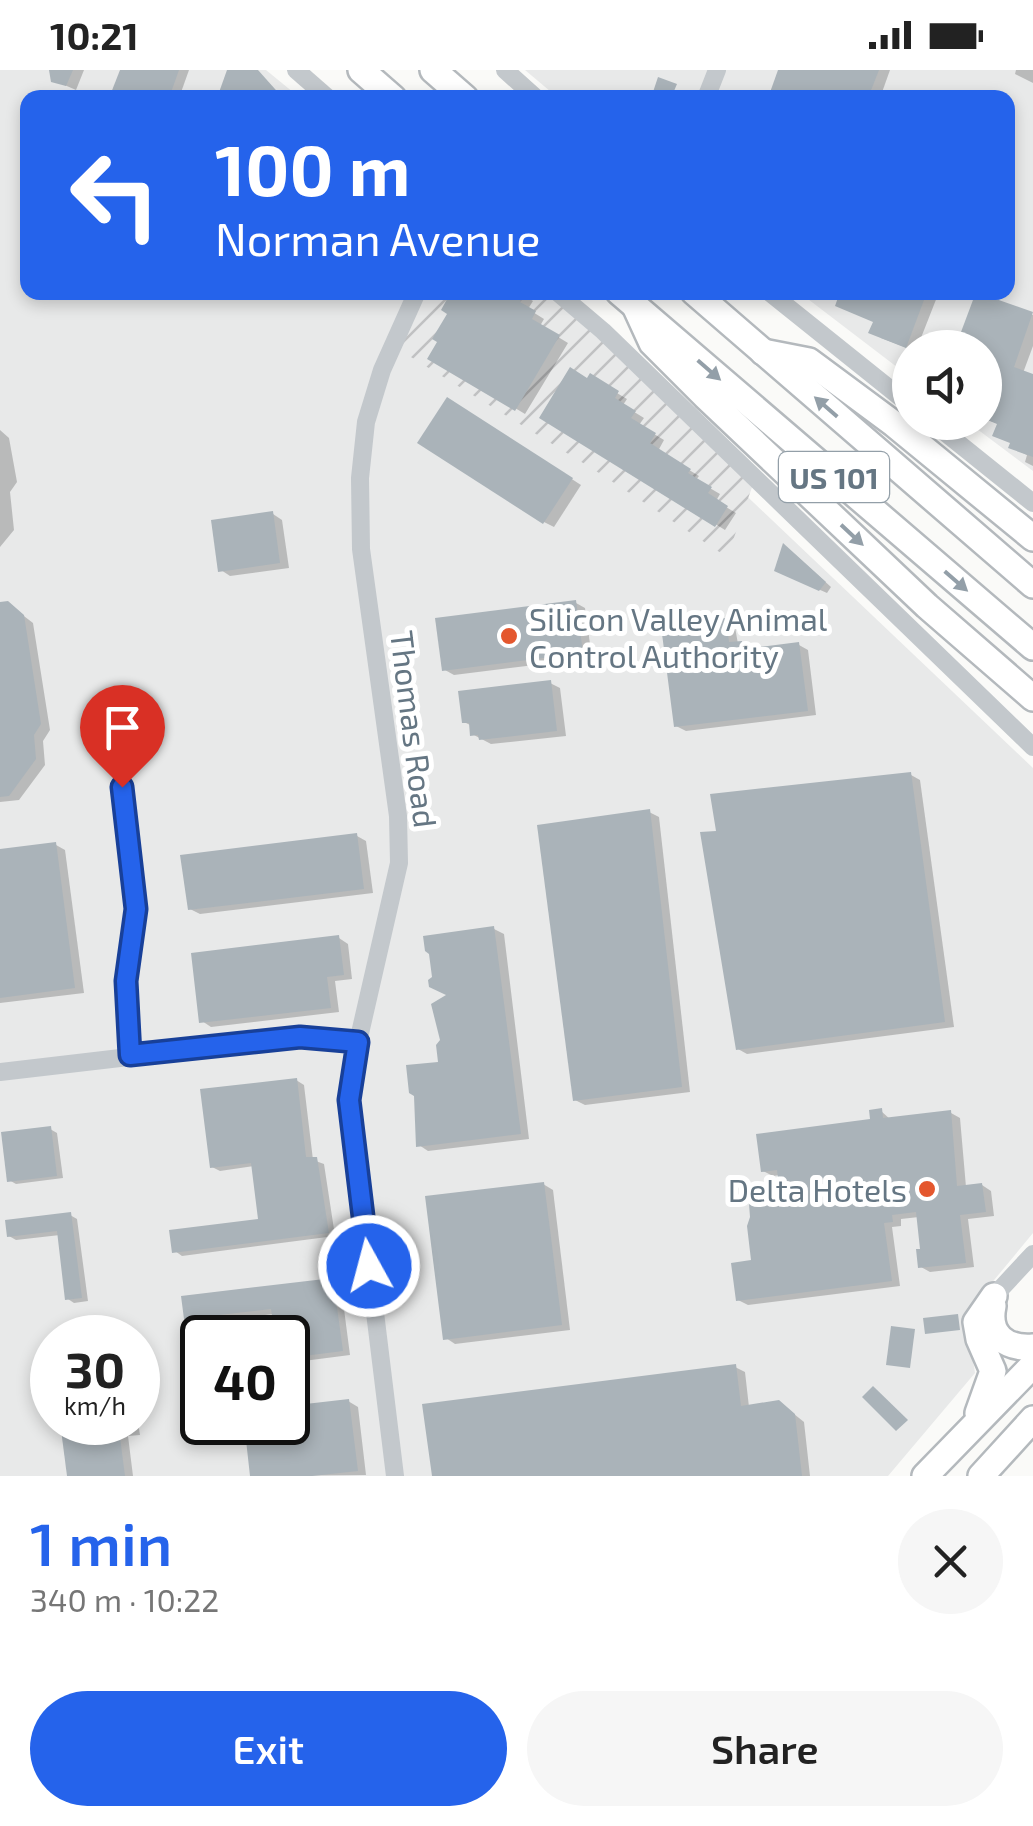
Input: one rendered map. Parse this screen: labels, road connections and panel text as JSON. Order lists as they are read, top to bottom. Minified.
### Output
{"streets":{"highway":["US 101"],"street":["Thomas Road"]},"places":["Silicon Valley Animal Control Authority","Delta Hotels"],"page":{"status":"10:21","turn":["100 m","Norman Avenue"],"speed":"30 km/h","limit":"40","heading":["1 min","340 m · 10:22"],"buttons":["Exit","Share"]}}
